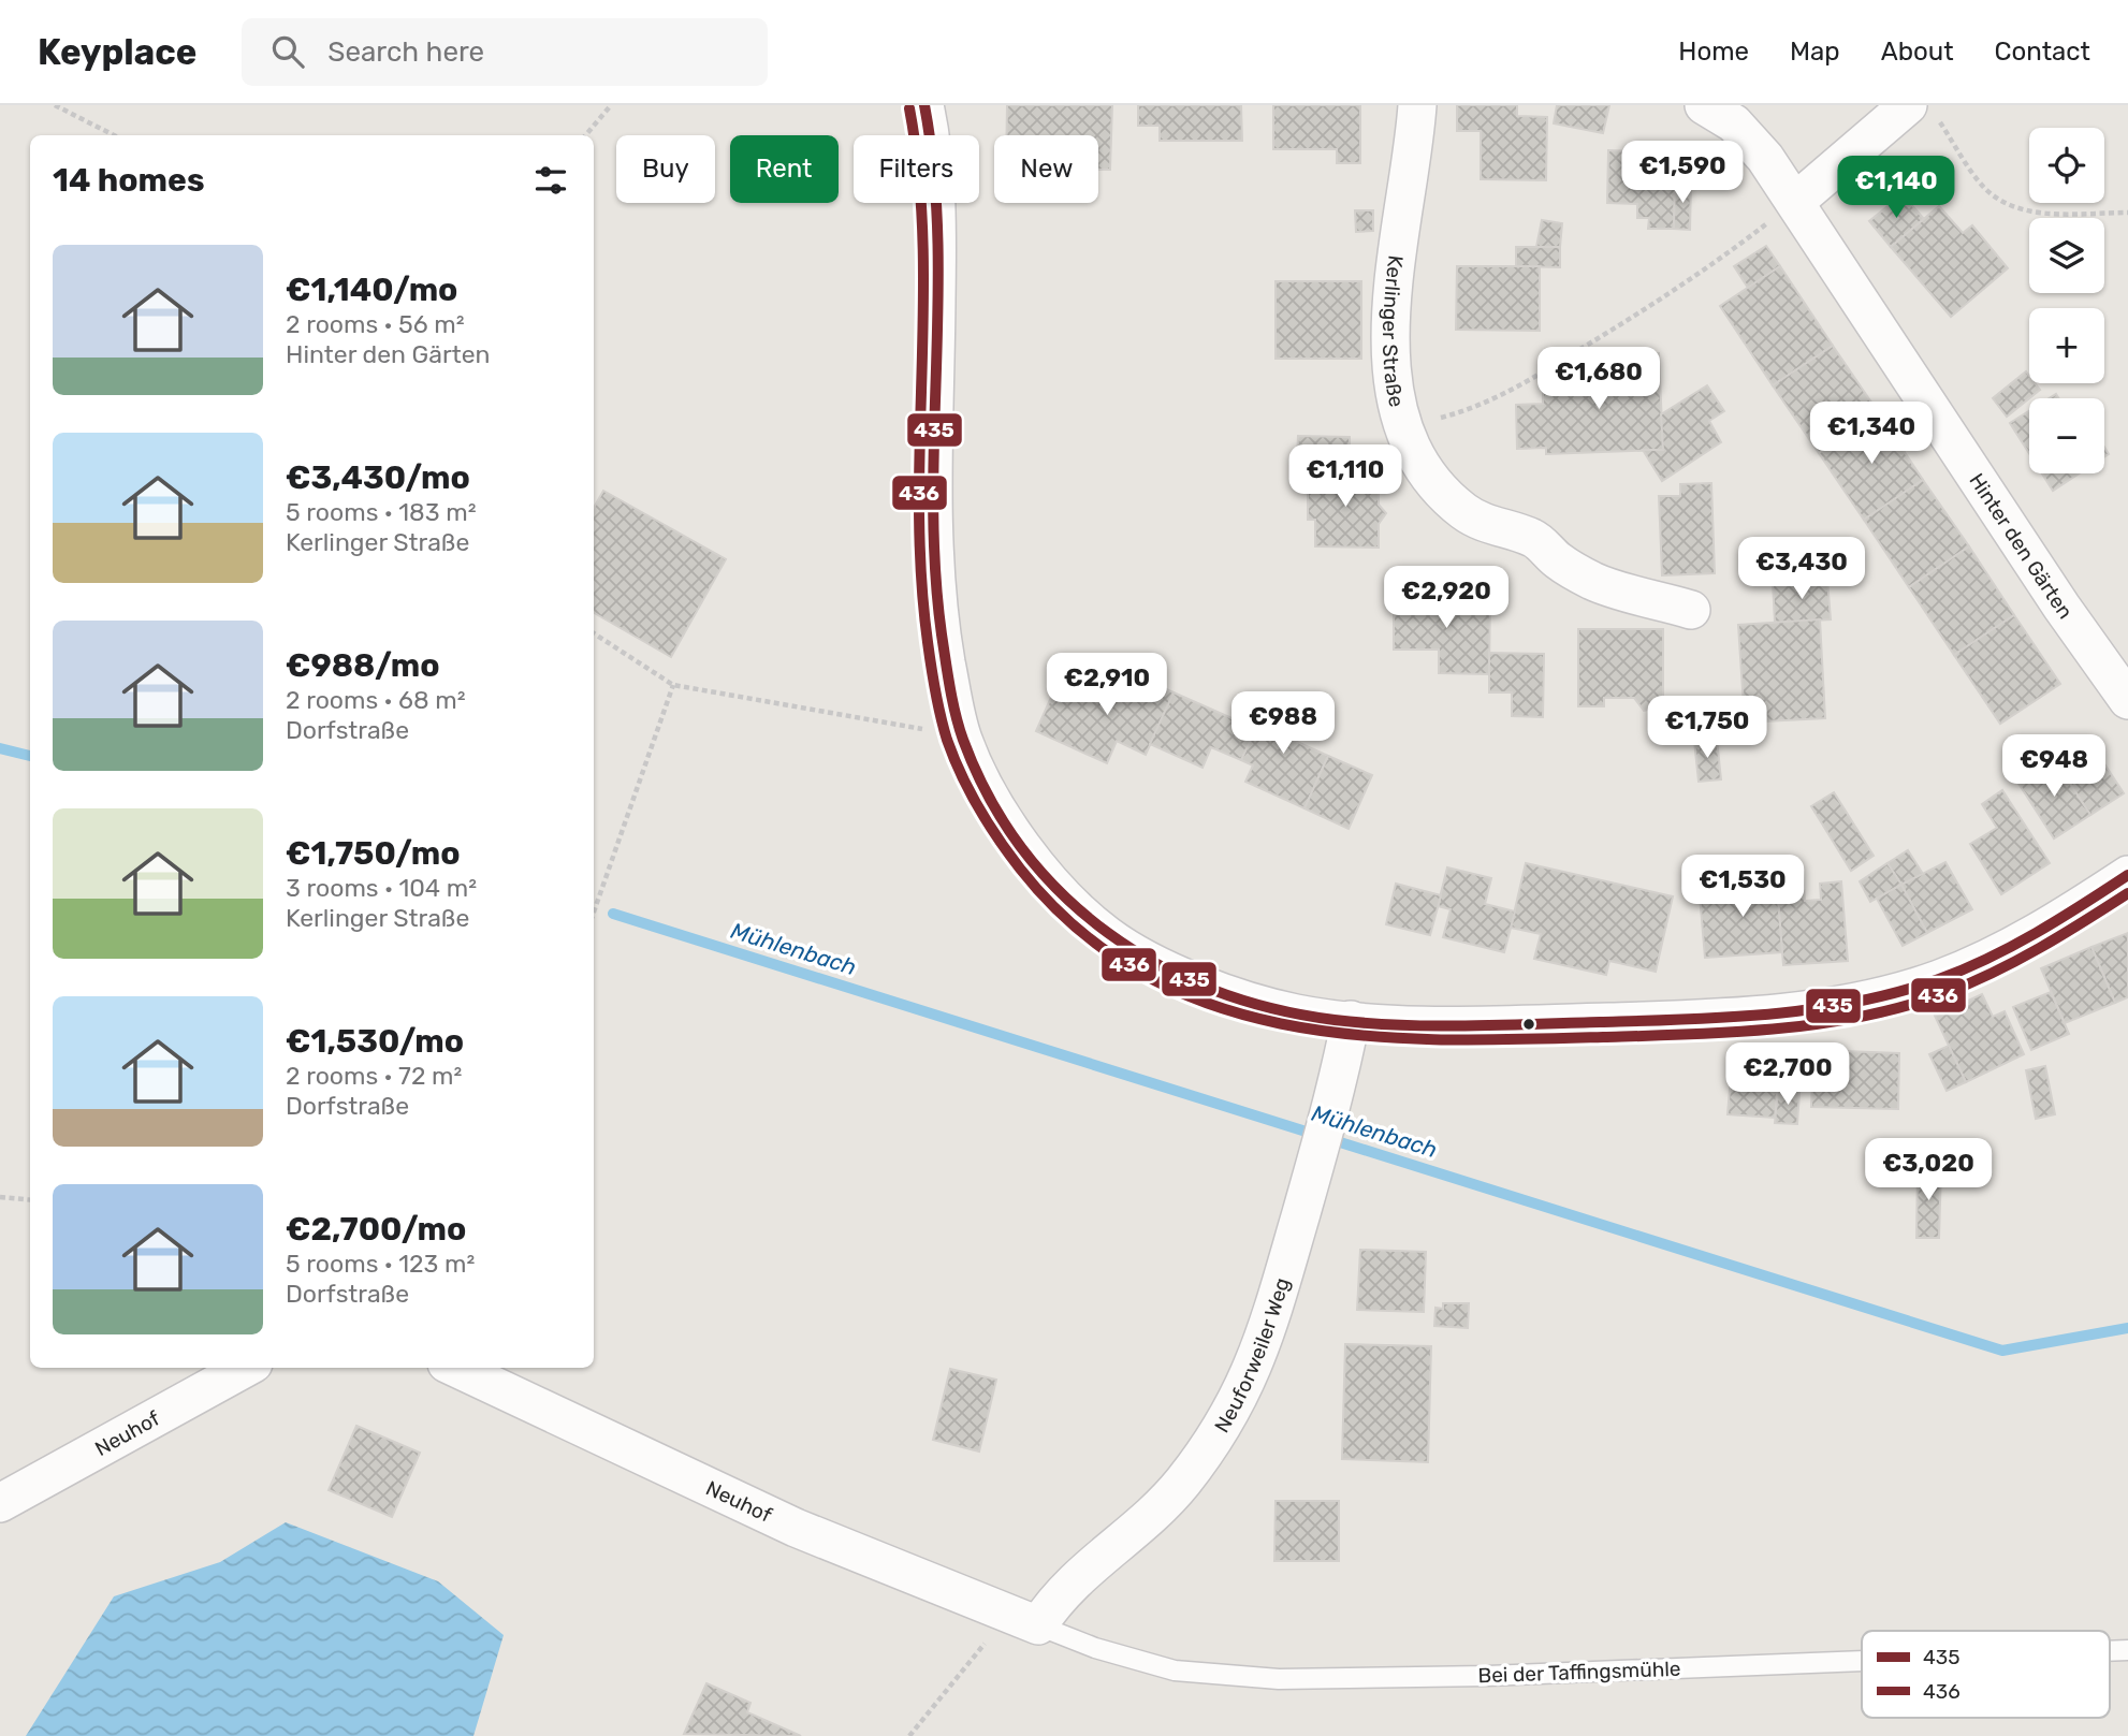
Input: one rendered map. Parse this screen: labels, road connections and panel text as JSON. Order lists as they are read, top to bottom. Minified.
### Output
{"streets":{"street":["Kerlinger Straße","Hinter den Gärten","Neuforweiler Weg","Neuhof"],"lane":["Bei der Taffingsmühle"]},"crossings":[["Neuforweiler Weg","Neuhof"],["Neuforweiler Weg","Bei der Taffingsmühle"],["Neuhof","Bei der Taffingsmühle"]],"water":["Mühlenbach"],"lines":["transit line 435","transit line 436"],"legend":["435","436"],"page":{"header":"Keyplace","search":"Search here","nav":["Home","Map","About","Contact"],"map_buttons":["+","−"],"chip":["Buy","Rent","Filters","New"],"heading":"14 homes","price":["€1,590","€1,140","€1,680","€1,340","€1,110","€3,430","€2,920","€2,910","€988","€1,750","€948","€1,530","€2,700","€3,020"],"list":[{"name":"€1,140/mo","note":"2 rooms · 56 m² · Hinter den Gärten"},{"name":"€3,430/mo","note":"5 rooms · 183 m² · Kerlinger Straße"},{"name":"€988/mo","note":"2 rooms · 68 m² · Dorfstraße"},{"name":"€1,750/mo","note":"3 rooms · 104 m² · Kerlinger Straße"},{"name":"€1,530/mo","note":"2 rooms · 72 m² · Dorfstraße"},{"name":"€2,700/mo","note":"5 rooms · 123 m² · Dorfstraße"}]}}
